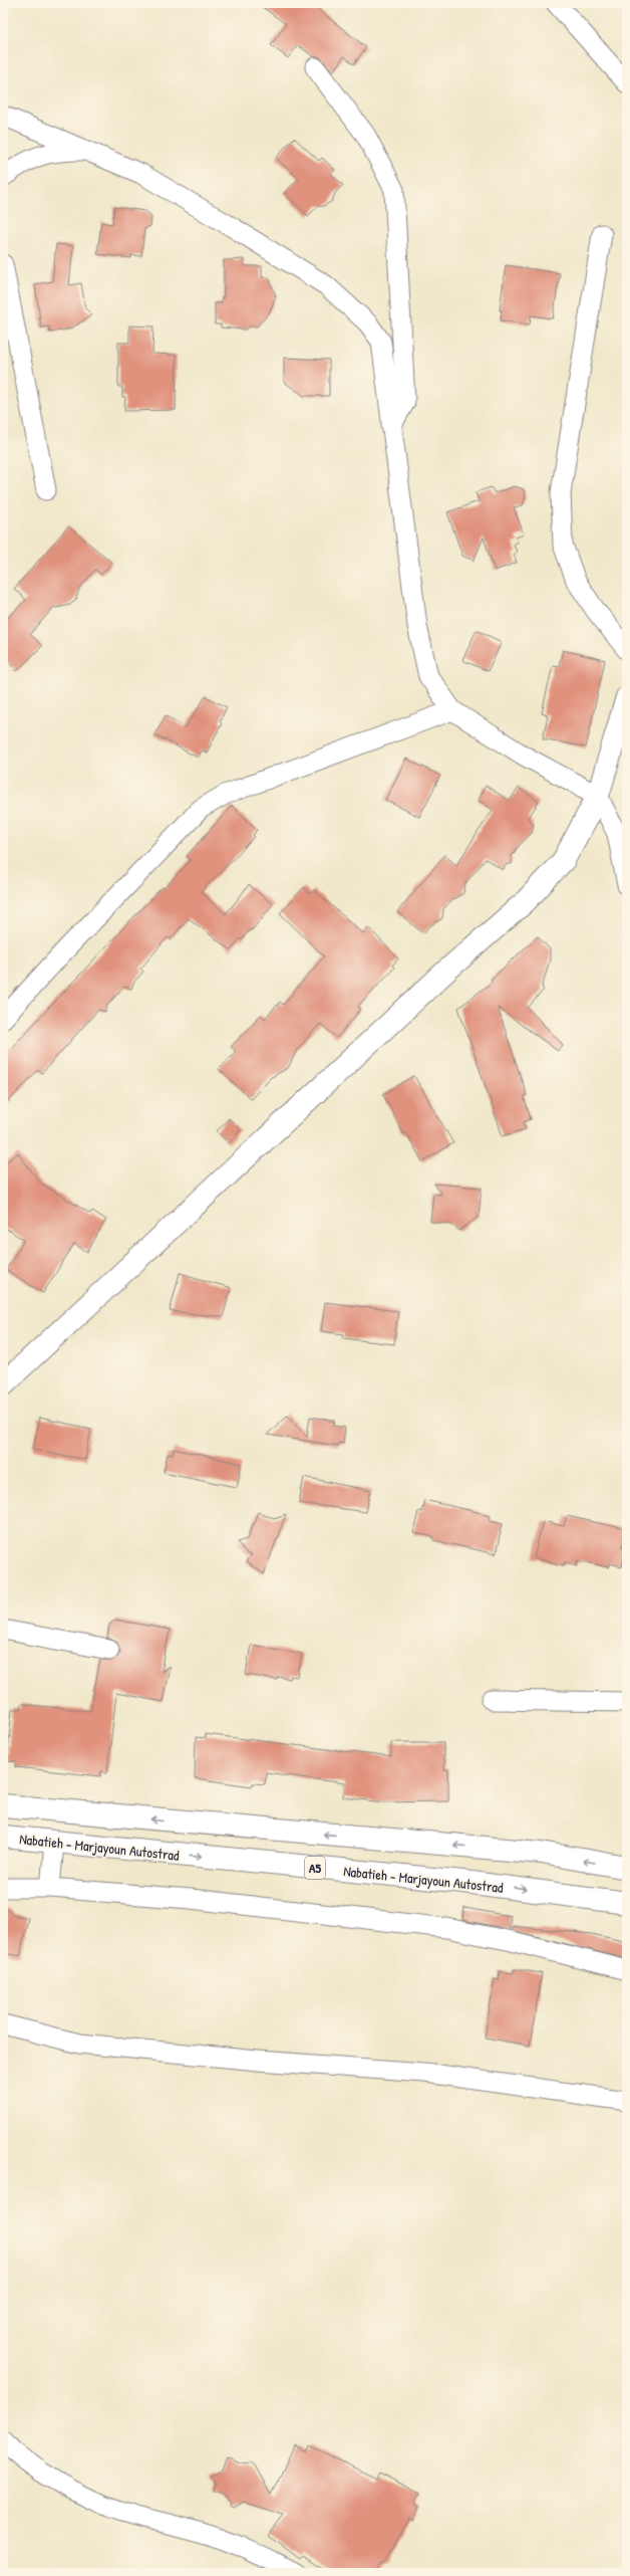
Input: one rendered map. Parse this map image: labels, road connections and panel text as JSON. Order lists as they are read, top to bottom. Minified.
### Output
{"streets":{"main road":["Nabatieh - Marjayoun Autostrad","A5"]}}
